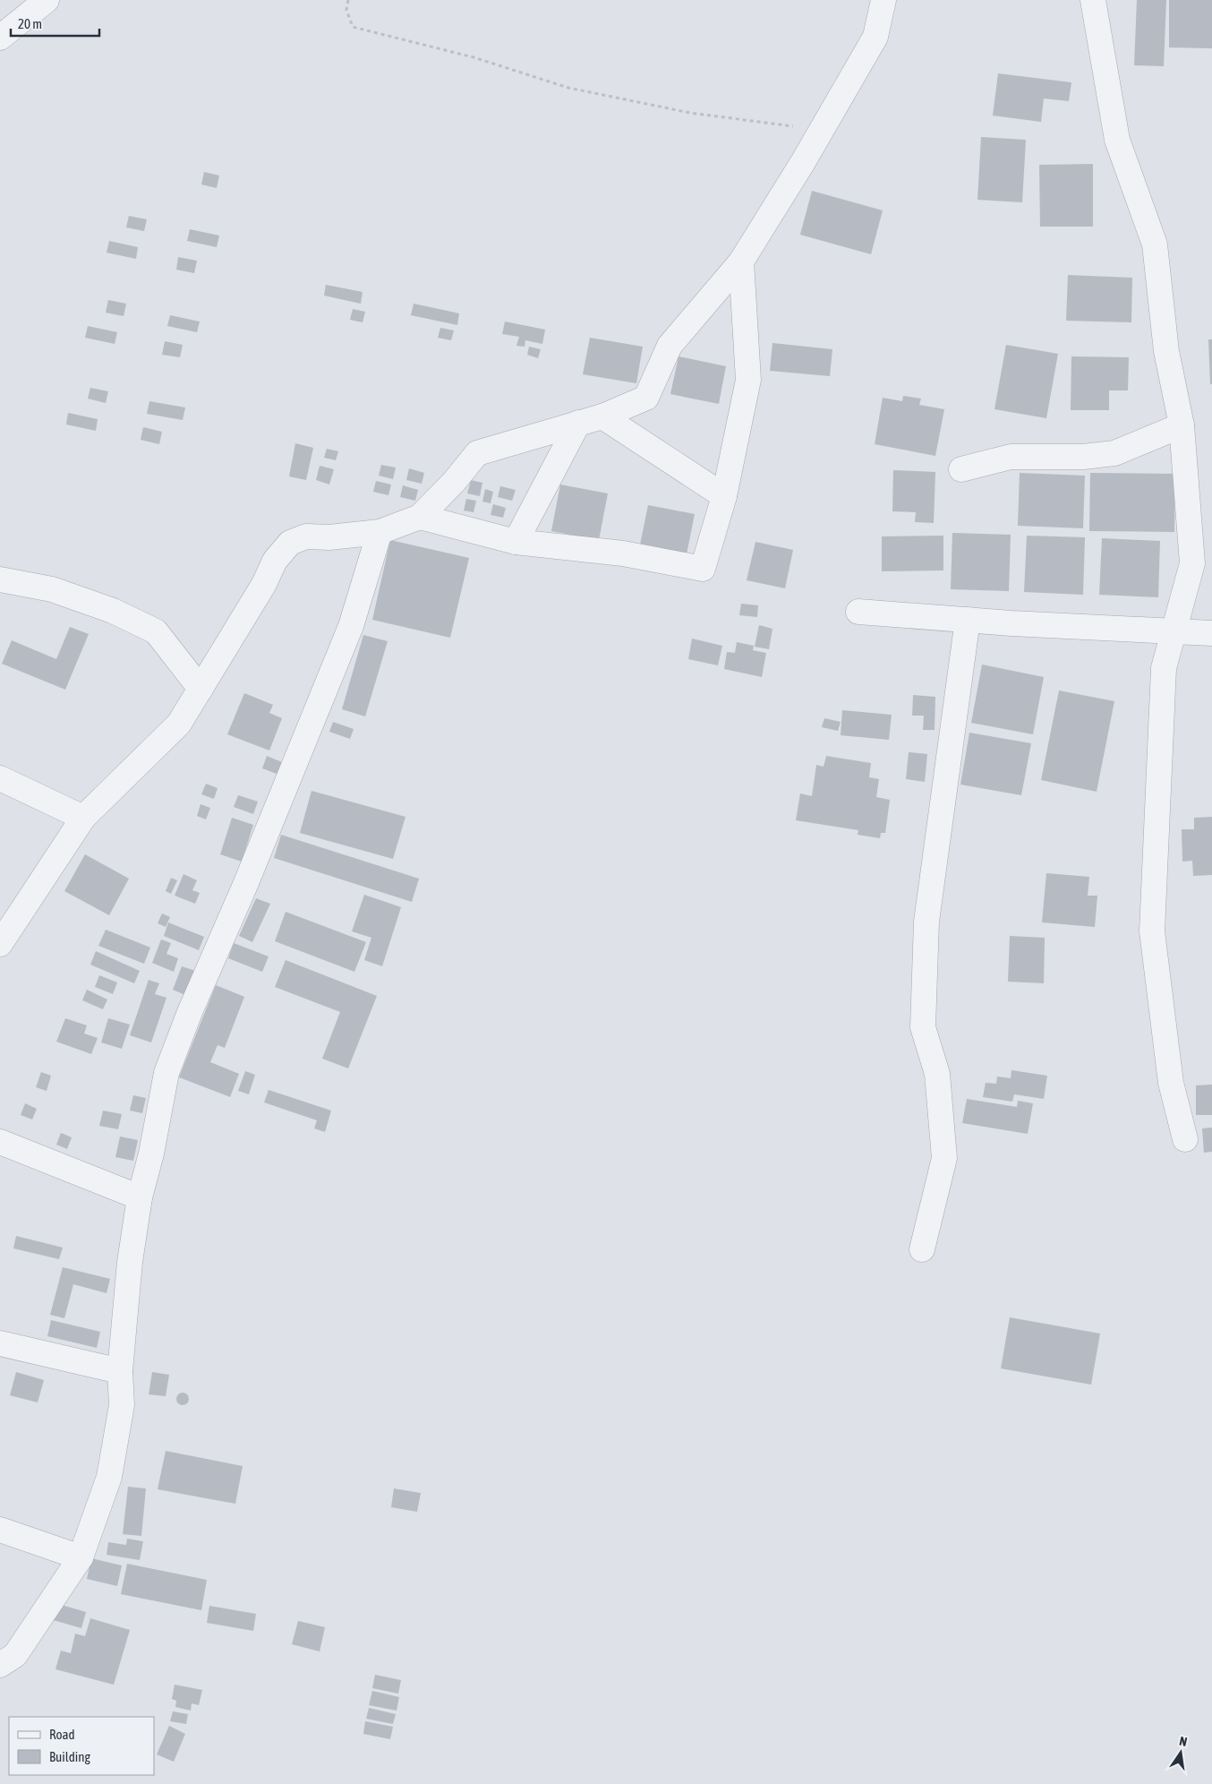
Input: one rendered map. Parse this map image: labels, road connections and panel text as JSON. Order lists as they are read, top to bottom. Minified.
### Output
{"legend":["Road","Building"],"scale_bar":"20 m","north":"top"}
